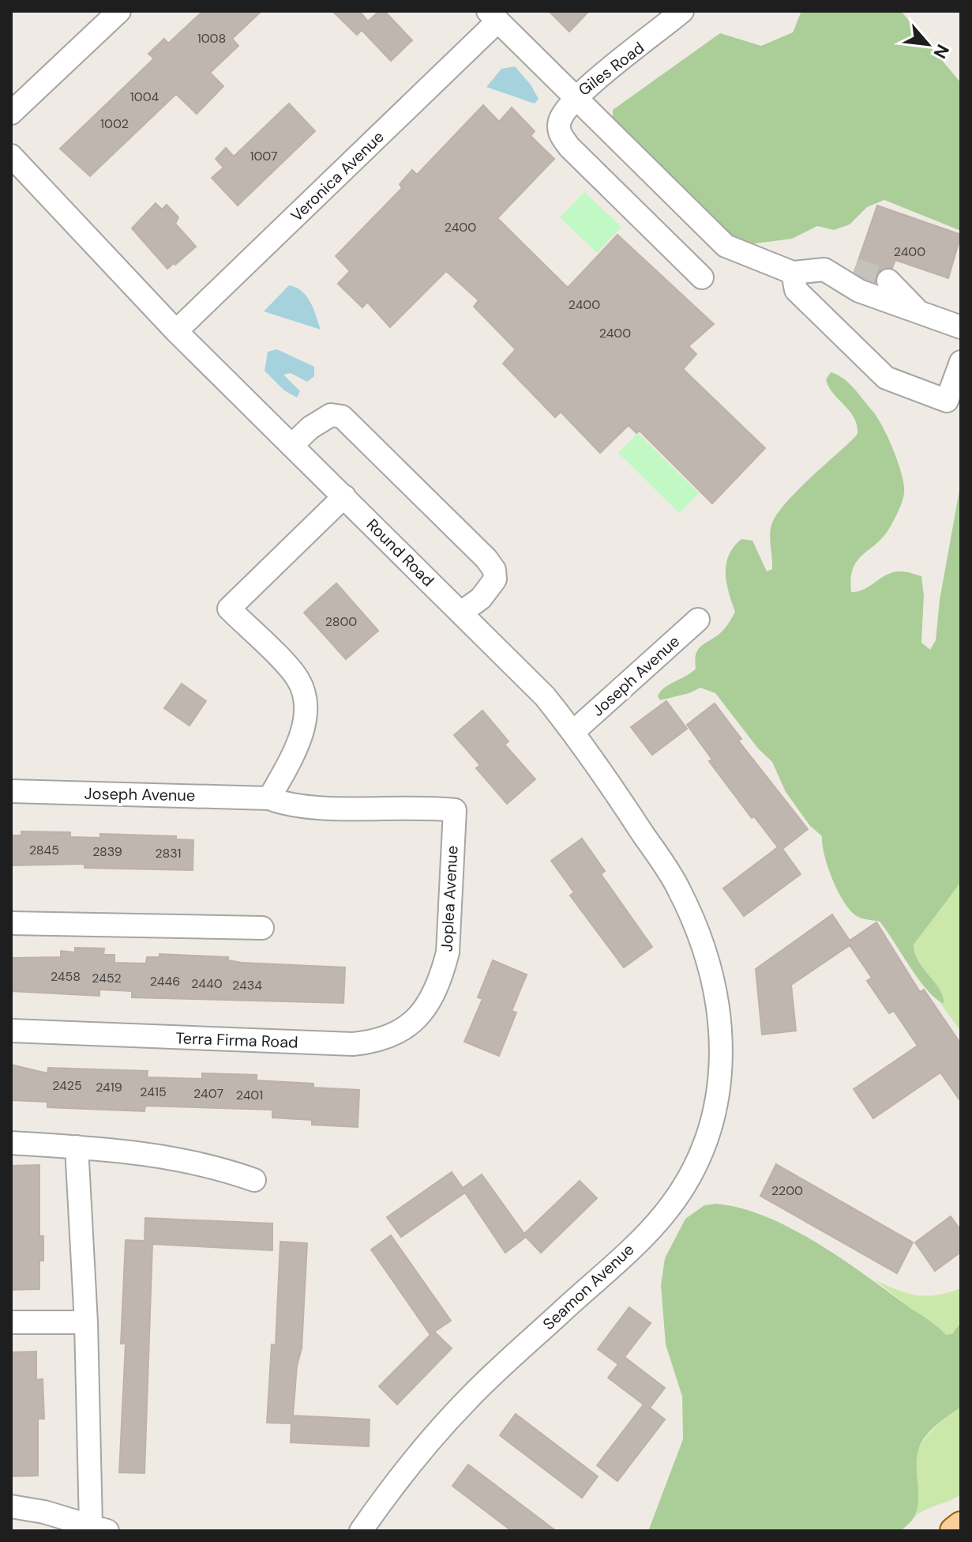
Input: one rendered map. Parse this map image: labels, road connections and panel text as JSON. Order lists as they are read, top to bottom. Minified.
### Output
{"streets":{"street":["Giles Road","Veronica Avenue","Round Road","Joseph Avenue","Joplea Avenue","Terra Firma Road","Seamon Avenue"]},"crossings":[["Giles Road","Veronica Avenue"],["Veronica Avenue","Round Road"],["Round Road","Joseph Avenue"],["Round Road","Seamon Avenue"],["Joseph Avenue","Joplea Avenue"],["Joplea Avenue","Terra Firma Road"]],"house_numbers":["1008","1004","1002","1007","2400","2400","2400","2400","2800","2845","2839","2831","2458","2452","2446","2440","2434","2425","2419","2415","2407","2401","2200"],"north":"bottom right"}
